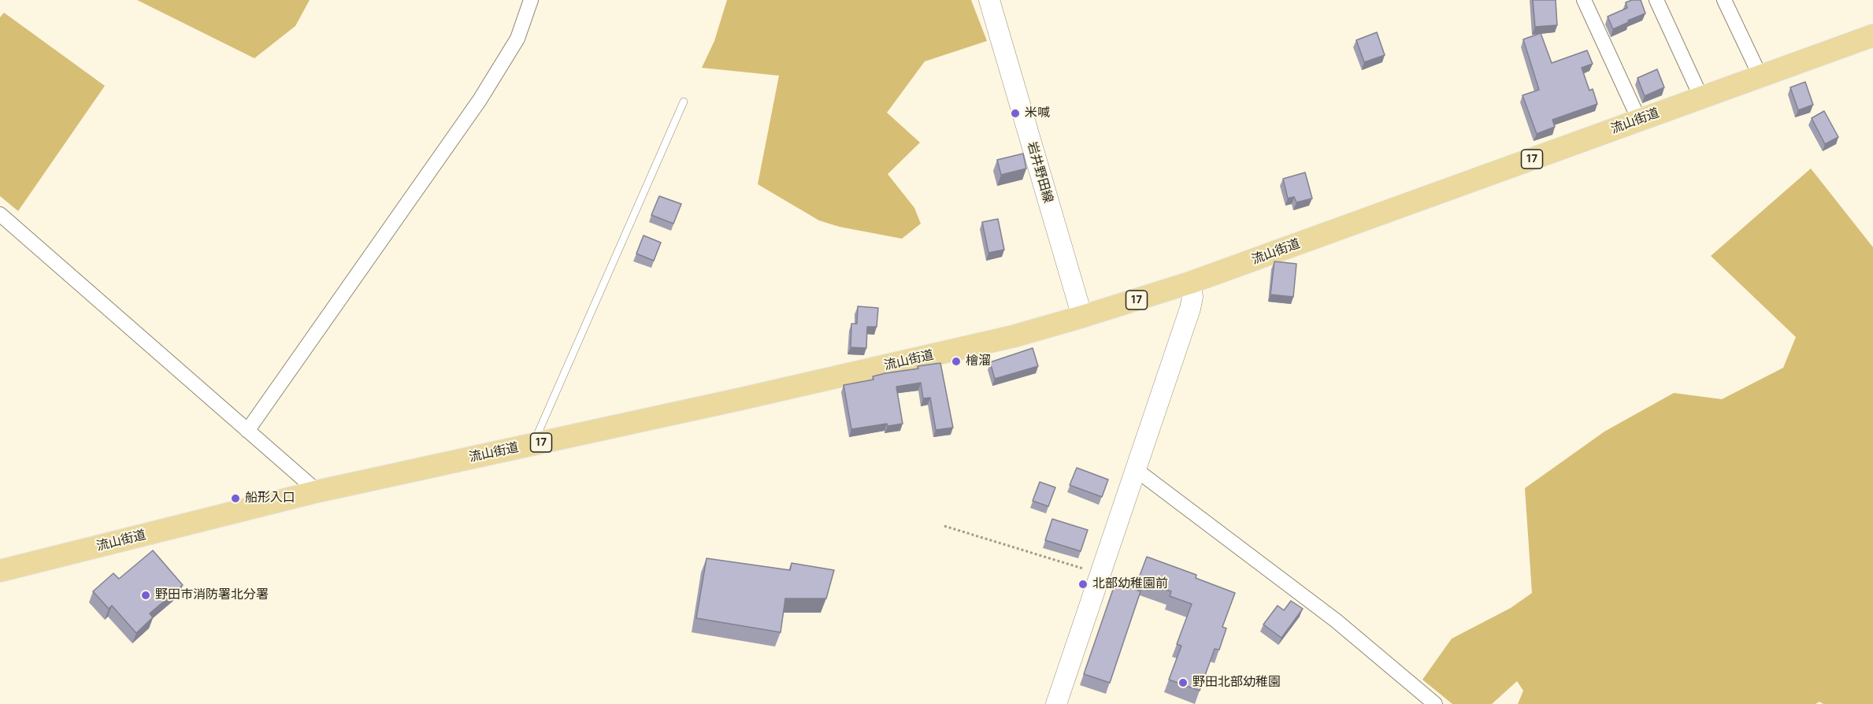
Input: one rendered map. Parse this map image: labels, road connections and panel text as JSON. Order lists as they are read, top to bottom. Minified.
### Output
{"streets":{"main road":["流山街道","17"],"street":["岩井野田線"]},"crossings":[["流山街道","岩井野田線"]],"places":["米喊","檜溜","船形入口","北部幼稚園前","野田市消防署北分署","野田北部幼稚園"]}
